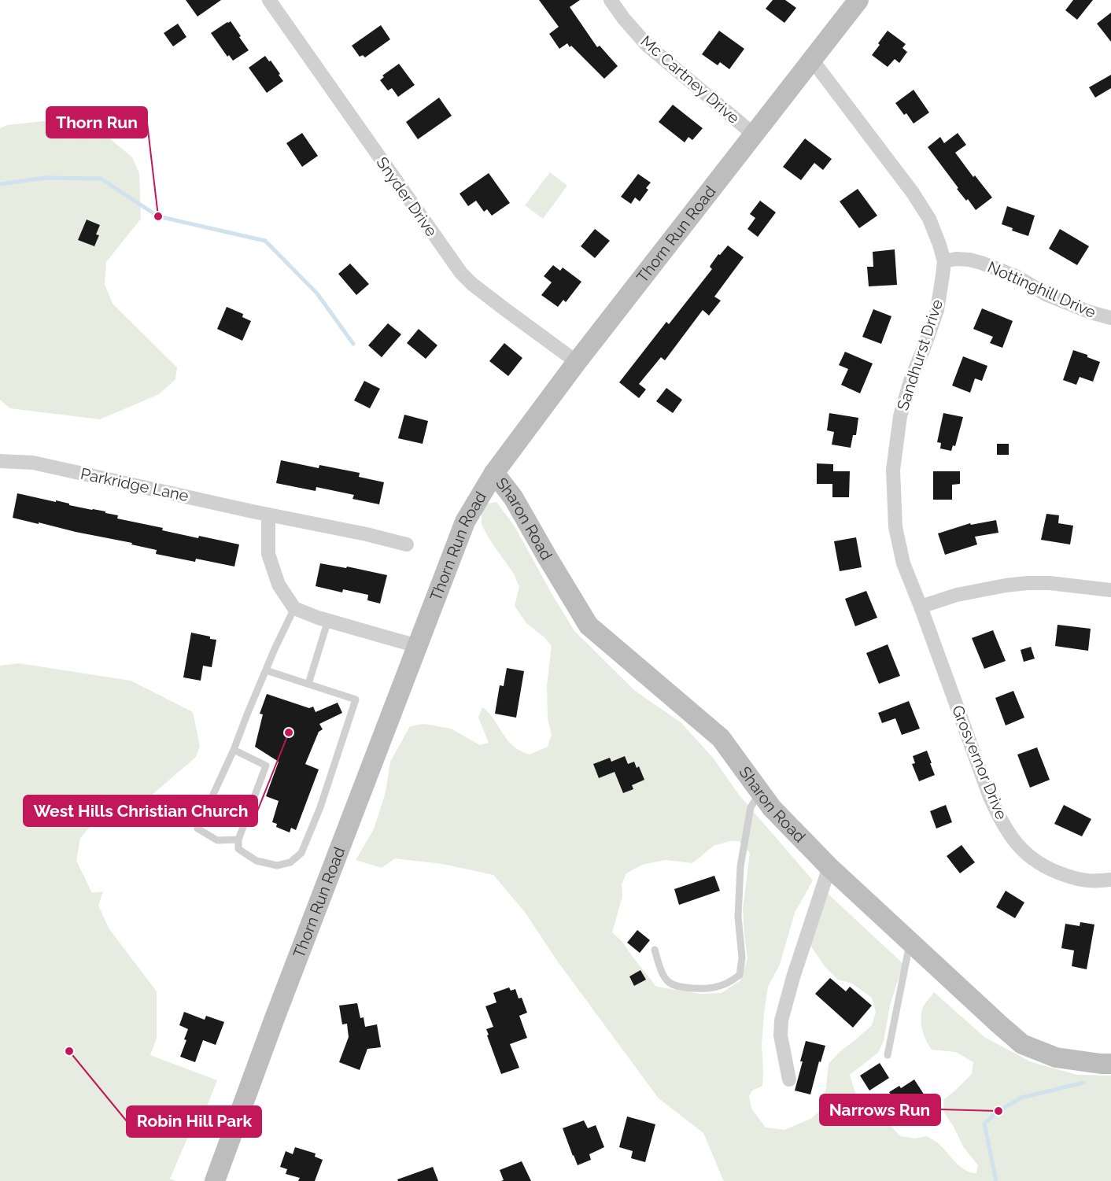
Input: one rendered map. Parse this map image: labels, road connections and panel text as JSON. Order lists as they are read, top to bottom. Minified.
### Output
{"streets":{"street":["Mc Cartney Drive","Snyder Drive","Thorn Run Road","Nottinghill Drive","Sandhurst Drive","Parkridge Lane","Sharon Road","Grosvernor Drive"]},"crossings":[["Mc Cartney Drive","Thorn Run Road"],["Snyder Drive","Thorn Run Road"],["Thorn Run Road","Sandhurst Drive"],["Thorn Run Road","Sharon Road"],["Nottinghill Drive","Sandhurst Drive"],["Sandhurst Drive","Grosvernor Drive"]],"places":["Thorn Run","West Hills Christian Church","Robin Hill Park","Narrows Run"]}
